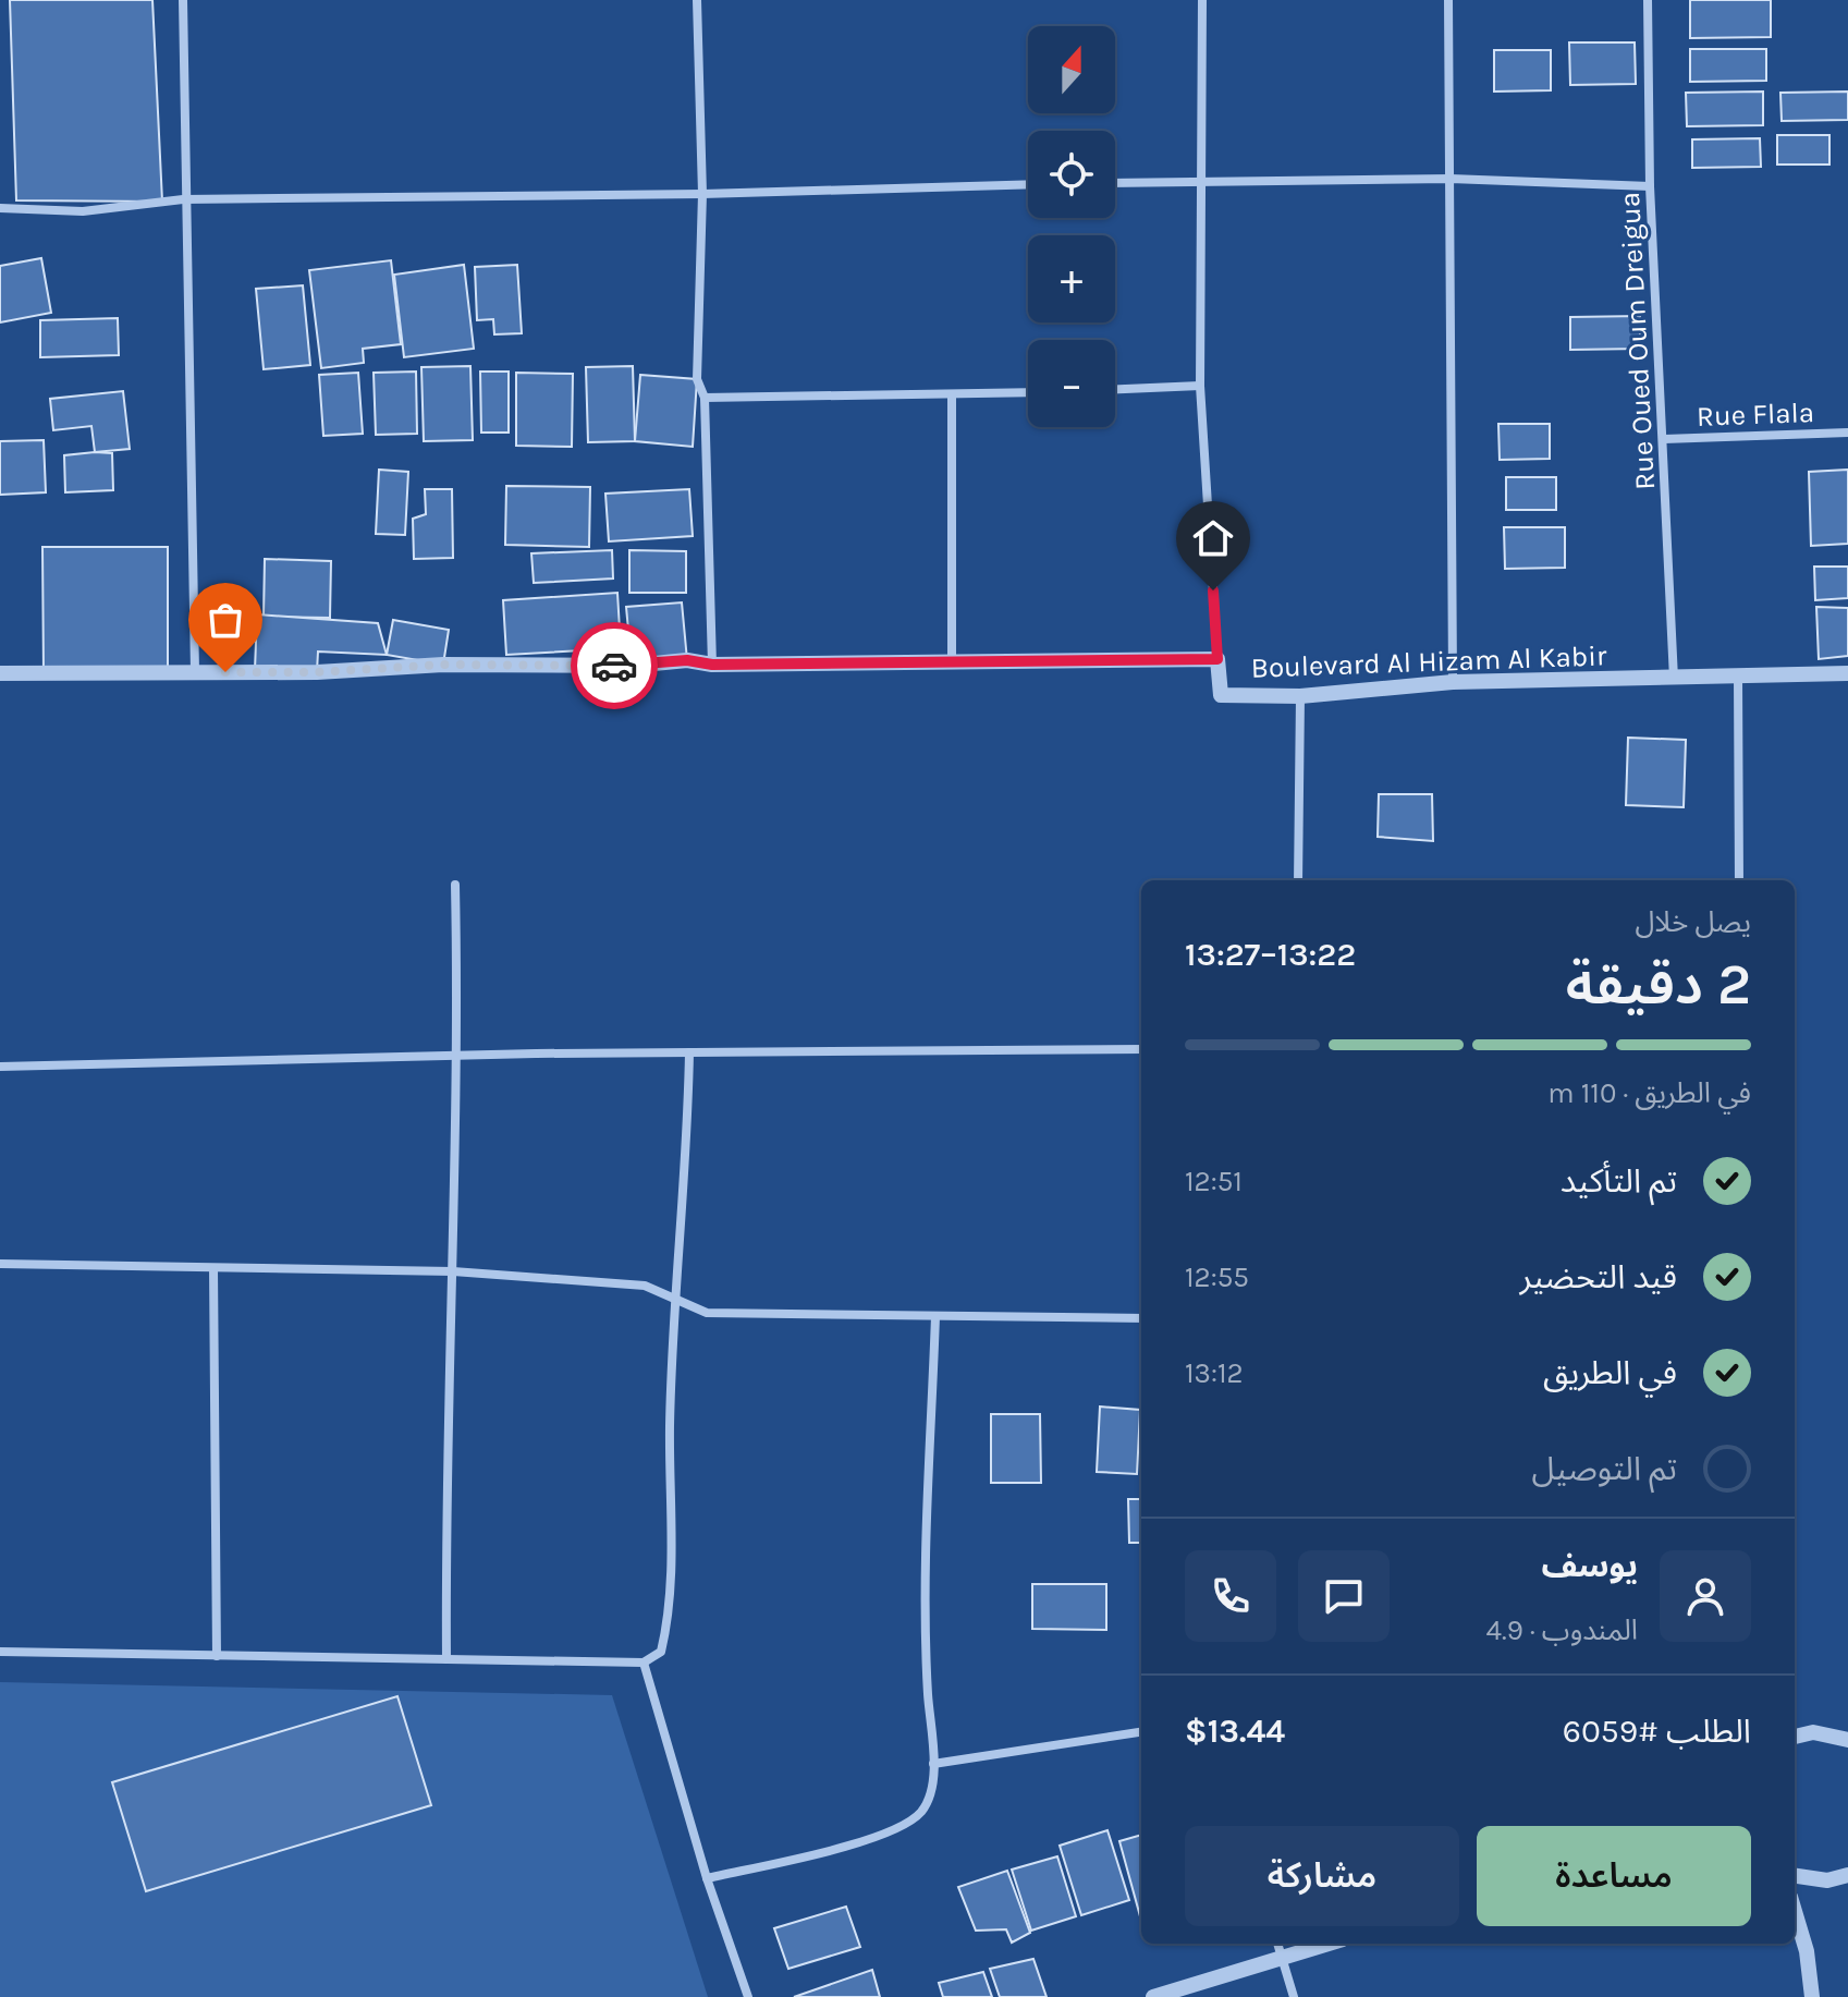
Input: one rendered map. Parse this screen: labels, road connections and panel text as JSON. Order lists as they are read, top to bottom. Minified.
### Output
{"streets":{"street":["Rue Oued Oum Dreigua","Rue Flala","Boulevard Al Hizam Al Kabir"]},"crossings":[["Rue Oued Oum Dreigua","Rue Flala"],["Rue Oued Oum Dreigua","Boulevard Al Hizam Al Kabir"]],"north":"top","page":{"map_buttons":["+","−"],"heading":["2 دقيقة","يصل خلال","13:22–13:27"],"panel":["يوسف","المندوب · 4.9","الطلب #6059","$13.44"],"bar":"في الطريق · 110 m","list":[["تم التأكيد","12:51"],["قيد التحضير","12:55"],["في الطريق","13:12"],"تم التوصيل"],"buttons":["مساعدة","مشاركة"]}}
